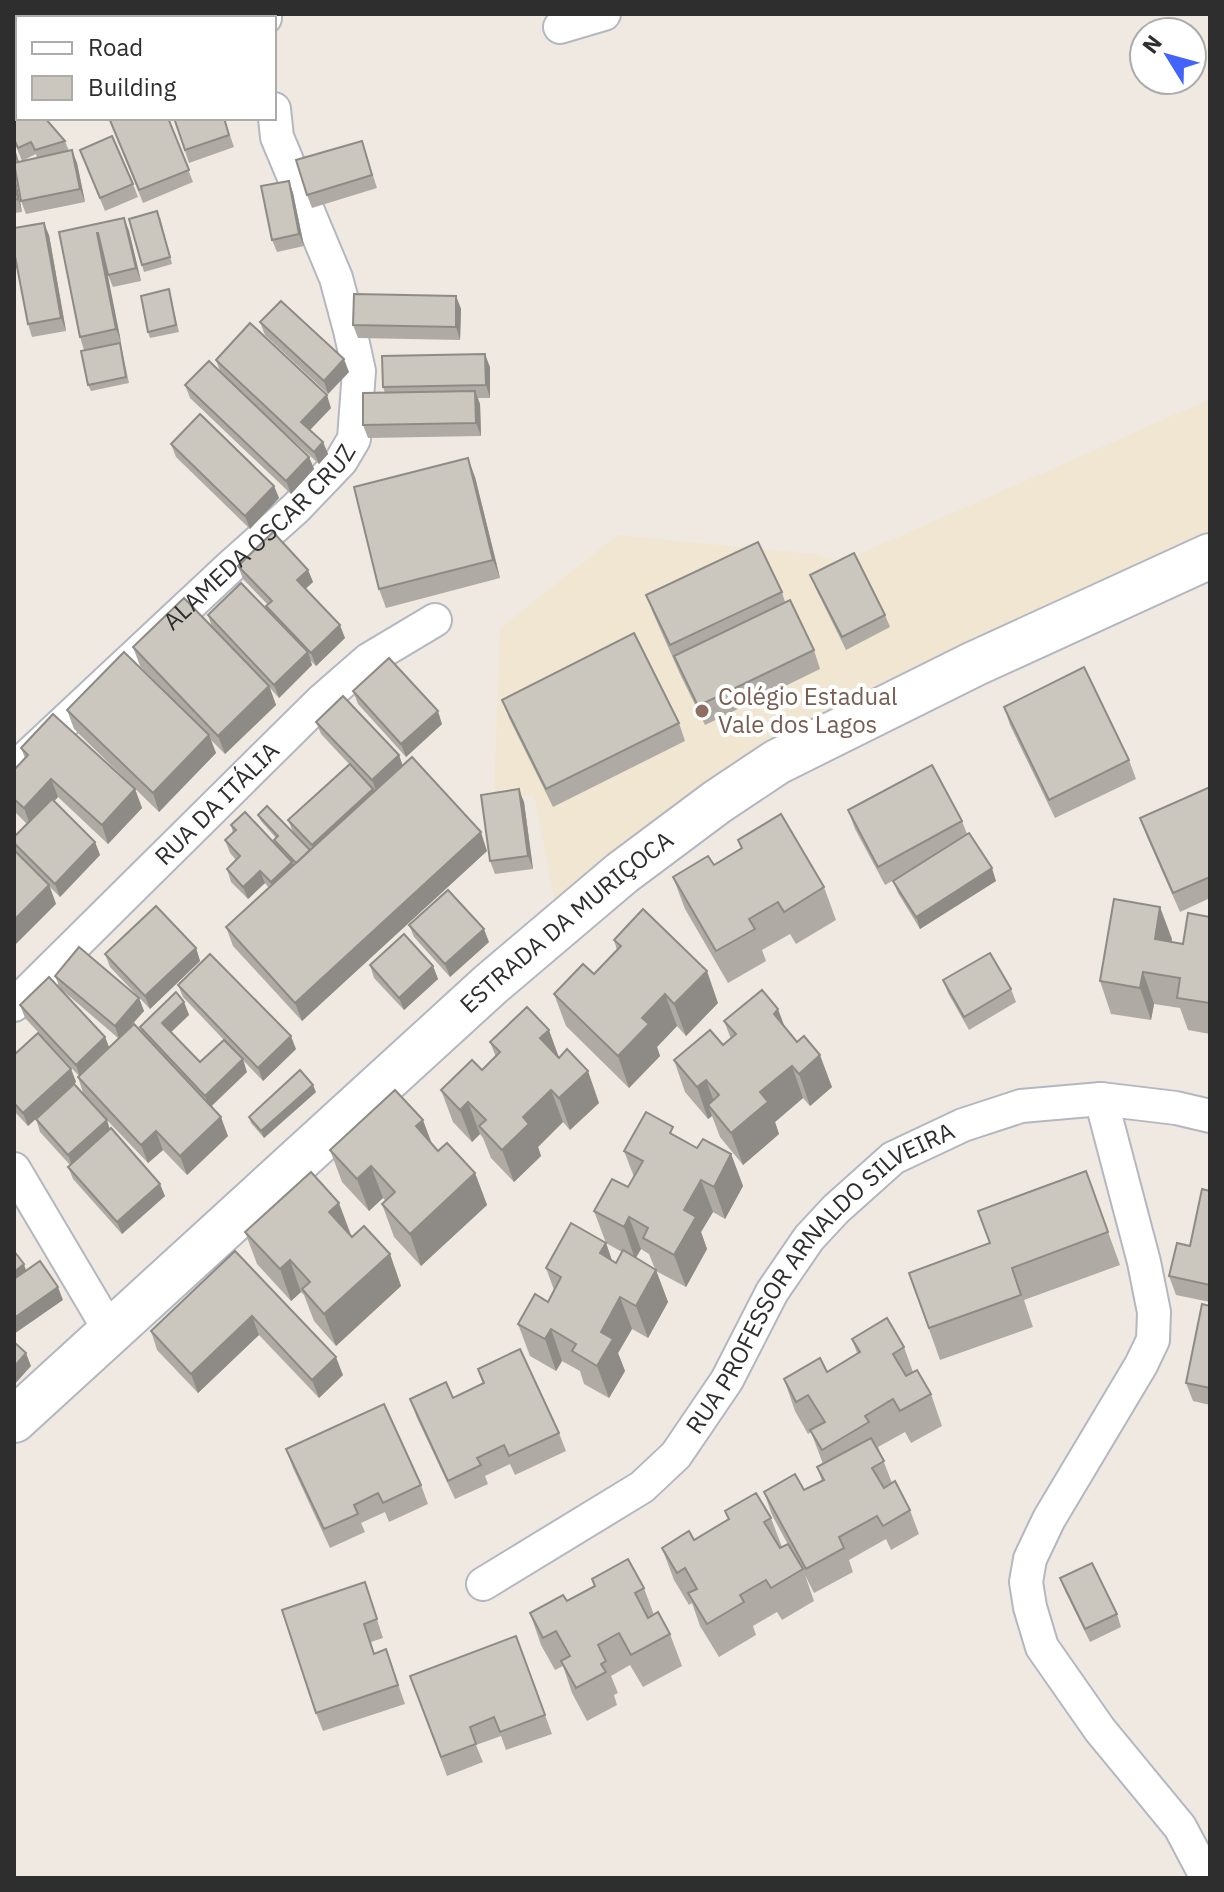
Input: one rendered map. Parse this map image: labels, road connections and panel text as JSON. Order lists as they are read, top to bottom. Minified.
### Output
{"streets":{"street":["ALAMEDA OSCAR CRUZ","RUA DA ITÁLIA","ESTRADA DA MURIÇOCA","RUA PROFESSOR ARNALDO SILVEIRA"]},"places":["Colégio Estadual Vale dos Lagos"],"legend":["Road","Building"],"north":"top left"}
